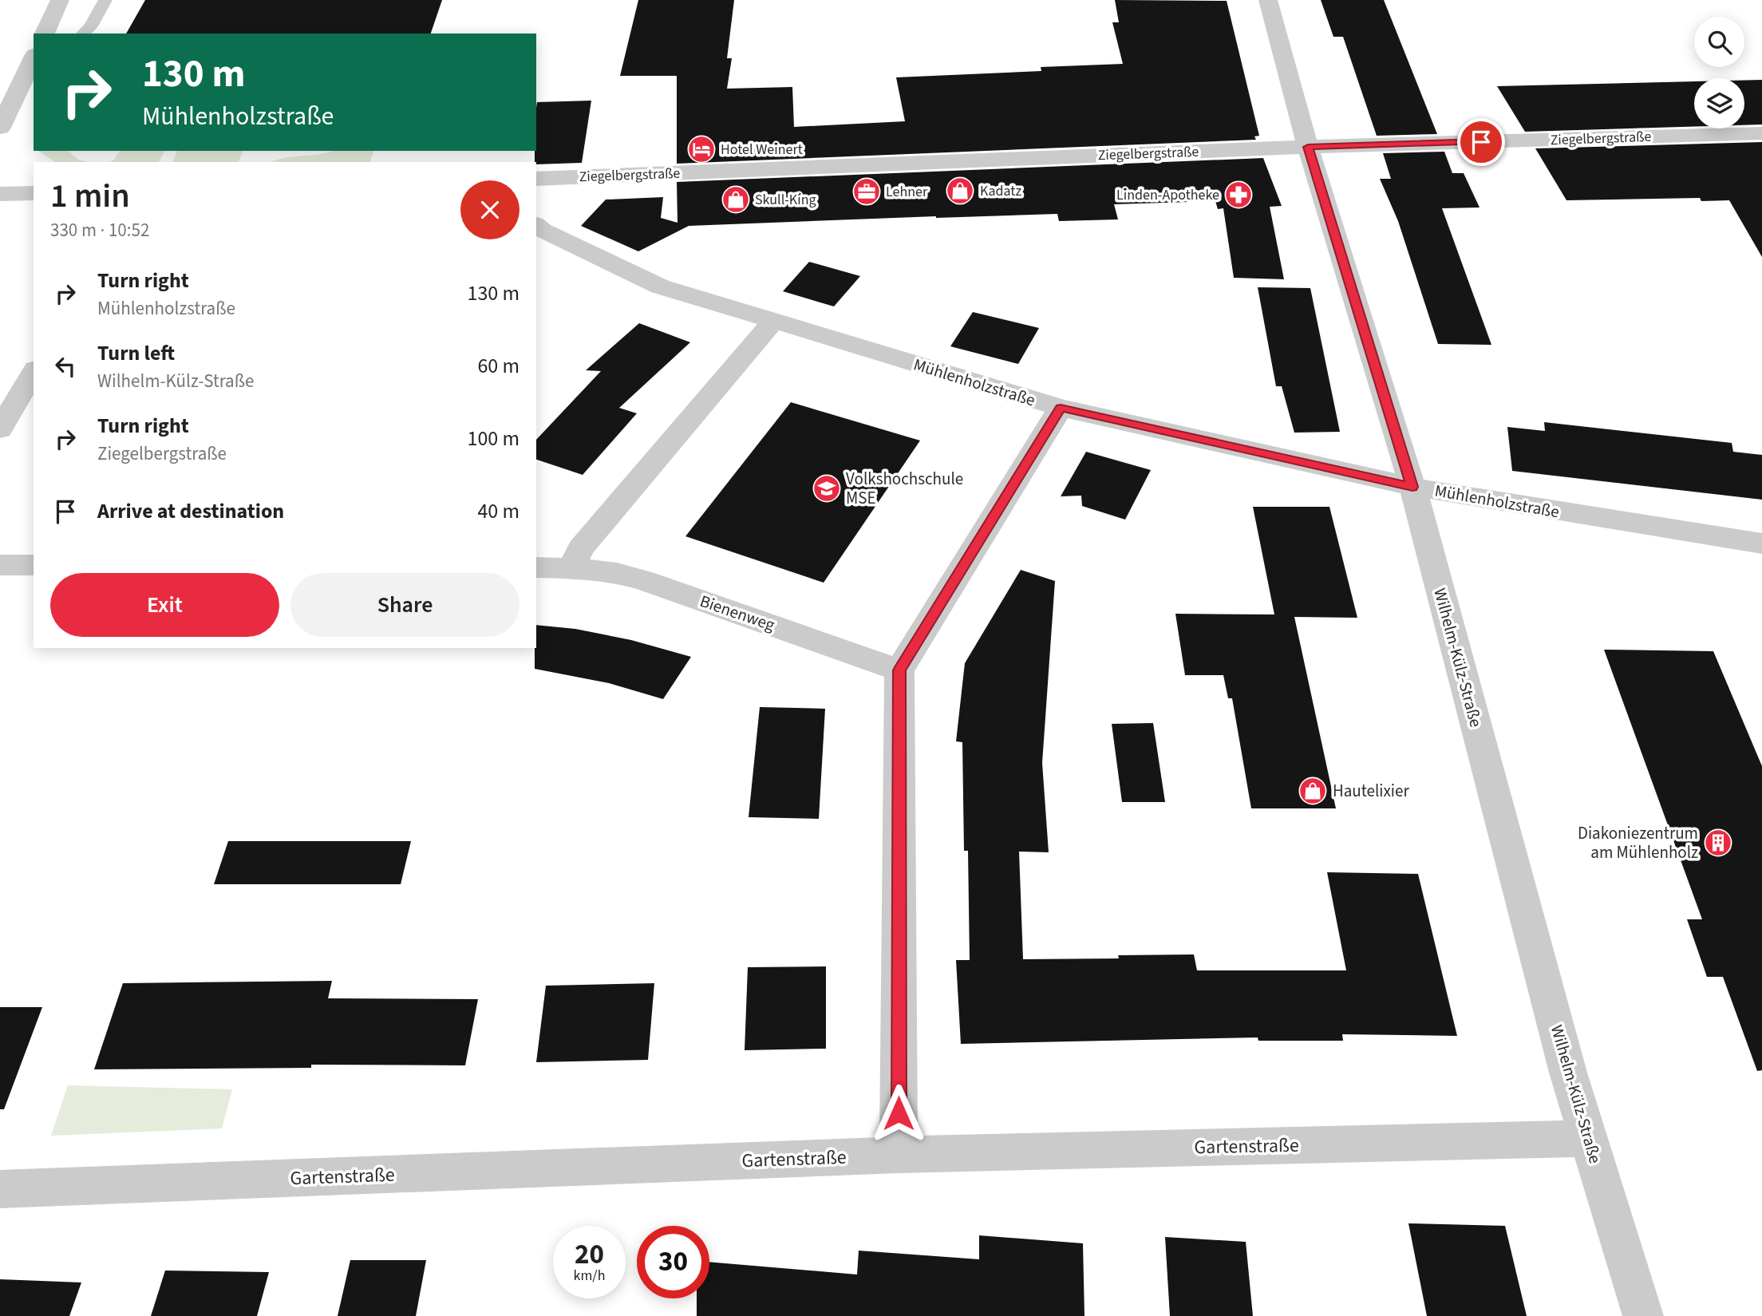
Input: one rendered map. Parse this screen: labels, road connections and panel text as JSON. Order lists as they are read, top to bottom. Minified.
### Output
{"streets":{"street":["Ziegelbergstraße","Mühlenholzstraße","Bienenweg","Wilhelm-Külz-Straße","Gartenstraße"]},"crossings":[["Ziegelbergstraße","Wilhelm-Külz-Straße"],["Mühlenholzstraße","Wilhelm-Külz-Straße"],["Wilhelm-Külz-Straße","Gartenstraße"]],"places":{"hotel":["Hotel Weinert"],"shop":["Kadatz","Skull-King","Hautelixier"],"office":["Lehner"],"pharmacy":["Linden-Apotheke"],"school or university":["Volkshochschule MSE"],"building":["Diakoniezentrum am Mühlenholz"]},"page":{"turn":["130 m","Mühlenholzstraße"],"heading":["1 min","330 m · 10:52"],"list":[{"name":"Turn right","note":"Mühlenholzstraße","value":"130 m"},{"name":"Turn left","note":"Wilhelm-Külz-Straße","value":"60 m"},{"name":"Turn right","note":"Ziegelbergstraße","value":"100 m"},{"name":"Arrive at destination","value":"40 m"}],"buttons":["Exit","Share"],"speed":"20 km/h","limit":"30"}}
